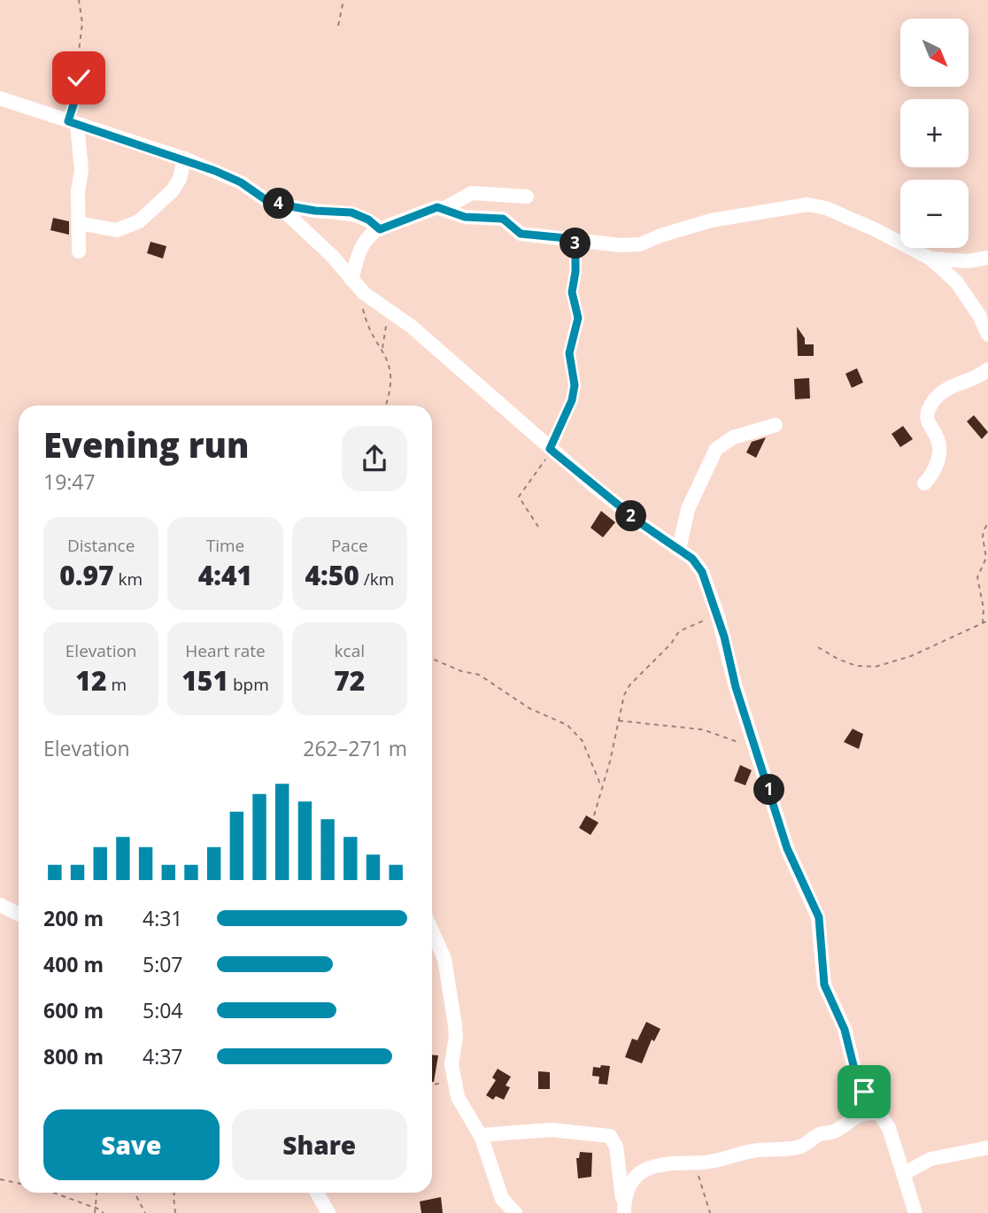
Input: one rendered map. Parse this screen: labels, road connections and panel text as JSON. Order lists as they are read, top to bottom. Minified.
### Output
{"north":"bottom right","page":{"map_buttons":["+","−"],"pins":["4","3","2","1"],"heading":["Evening run","19:47"],"stats":[["Distance","0.97 km"],["Time","4:41"],["Pace","4:50 /km"],["Elevation","12 m"],["Heart rate","151 bpm"],["kcal","72"]],"chart":["Elevation","262–271 m"],"list":[{"name":"200 m","note":"4:31"},{"name":"400 m","note":"5:07"},{"name":"600 m","note":"5:04"},{"name":"800 m","note":"4:37"}],"buttons":["Save","Share"]}}
